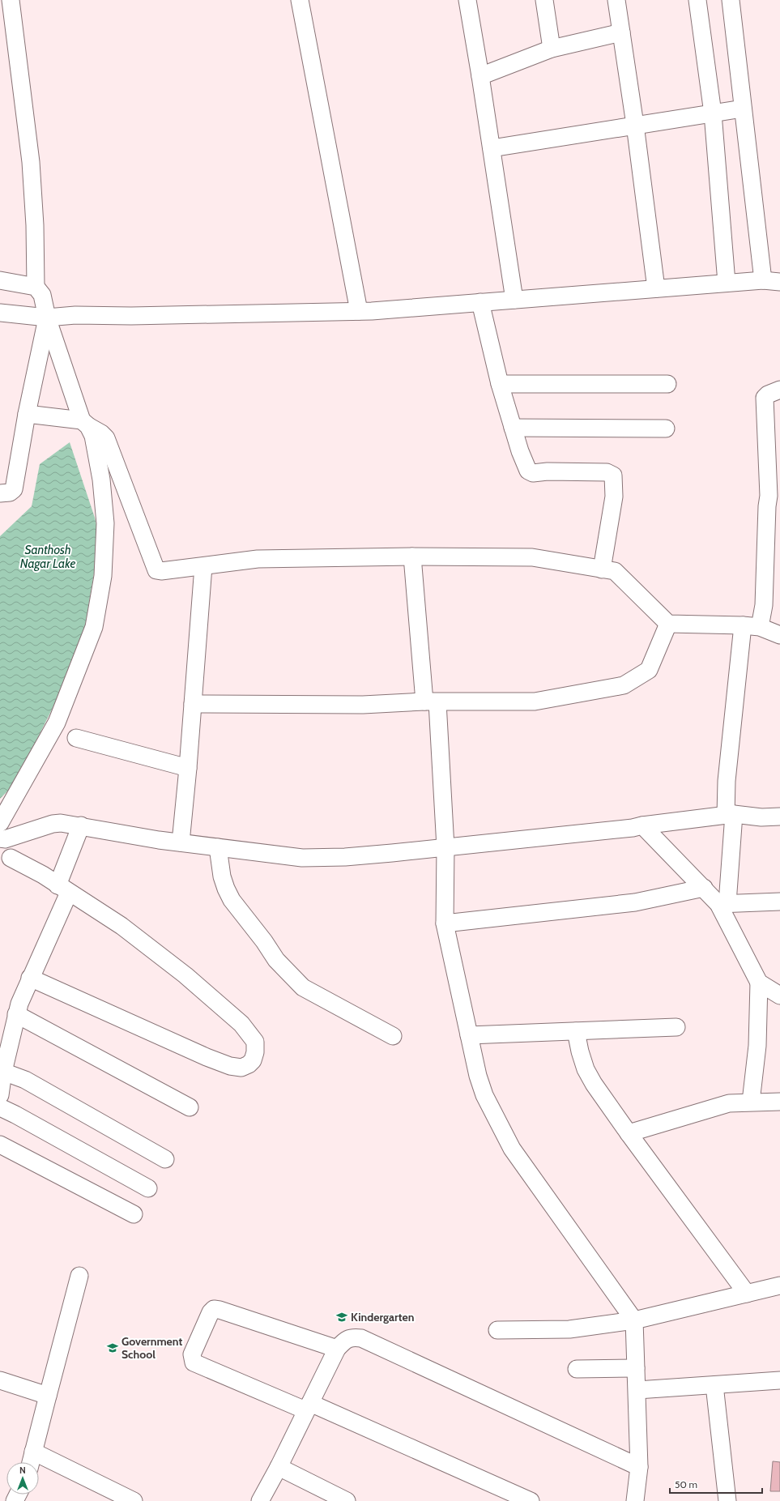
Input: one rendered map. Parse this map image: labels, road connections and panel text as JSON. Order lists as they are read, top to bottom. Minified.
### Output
{"water":["Santhosh Nagar Lake"],"places":{"school or university":["Kindergarten","Government School"]},"scale_bar":"50 m","north":"top"}
